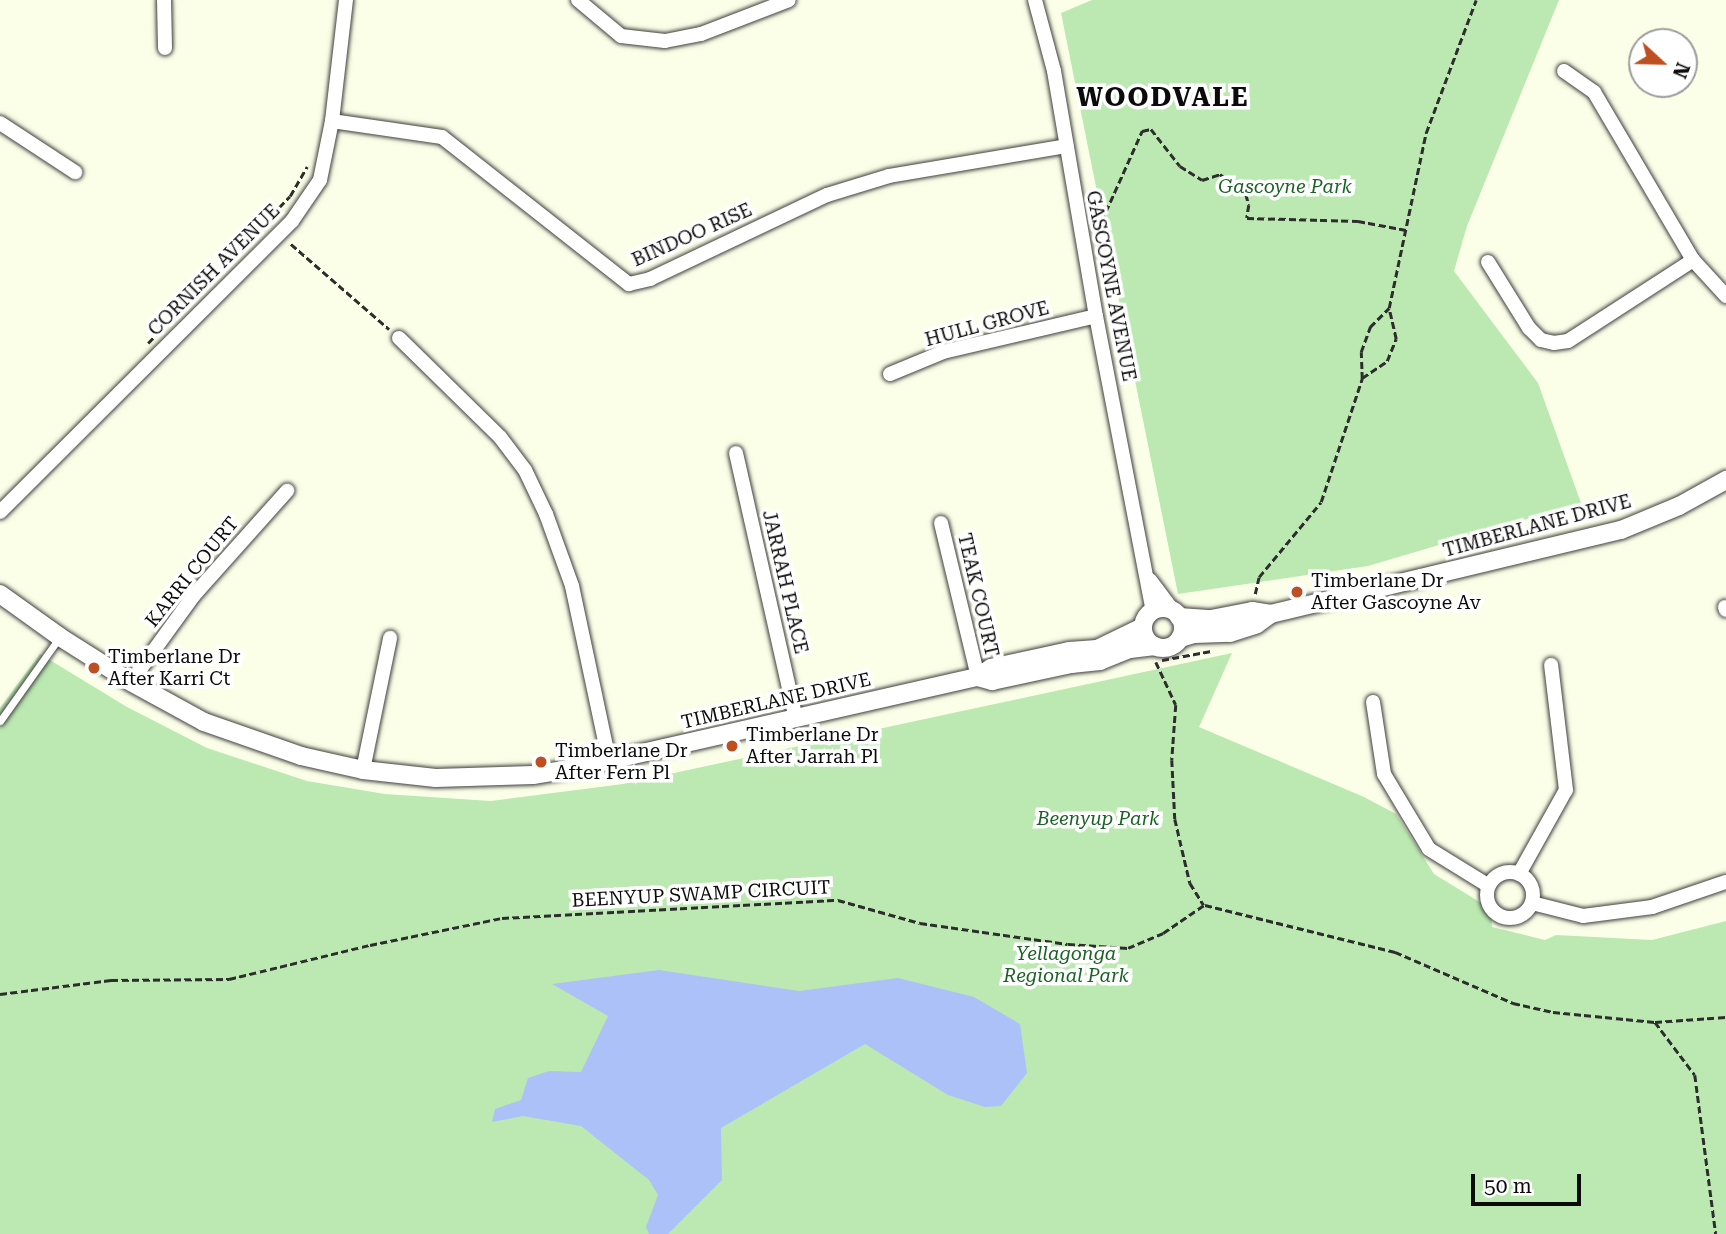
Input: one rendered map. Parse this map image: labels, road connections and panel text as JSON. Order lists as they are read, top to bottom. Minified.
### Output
{"streets":{"street":["BINDOO RISE","CORNISH AVENUE","GASCOYNE AVENUE","HULL GROVE","TIMBERLANE DRIVE","KARRI COURT","JARRAH PLACE","TEAK COURT"],"path":["BEENYUP SWAMP CIRCUIT"]},"crossings":[["BINDOO RISE","CORNISH AVENUE"],["BINDOO RISE","GASCOYNE AVENUE"],["GASCOYNE AVENUE","HULL GROVE"],["GASCOYNE AVENUE","TIMBERLANE DRIVE"],["TIMBERLANE DRIVE","KARRI COURT"],["TIMBERLANE DRIVE","JARRAH PLACE"],["TIMBERLANE DRIVE","TEAK COURT"]],"districts":["WOODVALE"],"parks":["Gascoyne Park","Beenyup Park","Yellagonga Regional Park"],"places":["Timberlane Dr After Gascoyne Av","Timberlane Dr After Karri Ct","Timberlane Dr After Jarrah Pl","Timberlane Dr After Fern Pl"],"scale_bar":"50 m","north":"right"}
